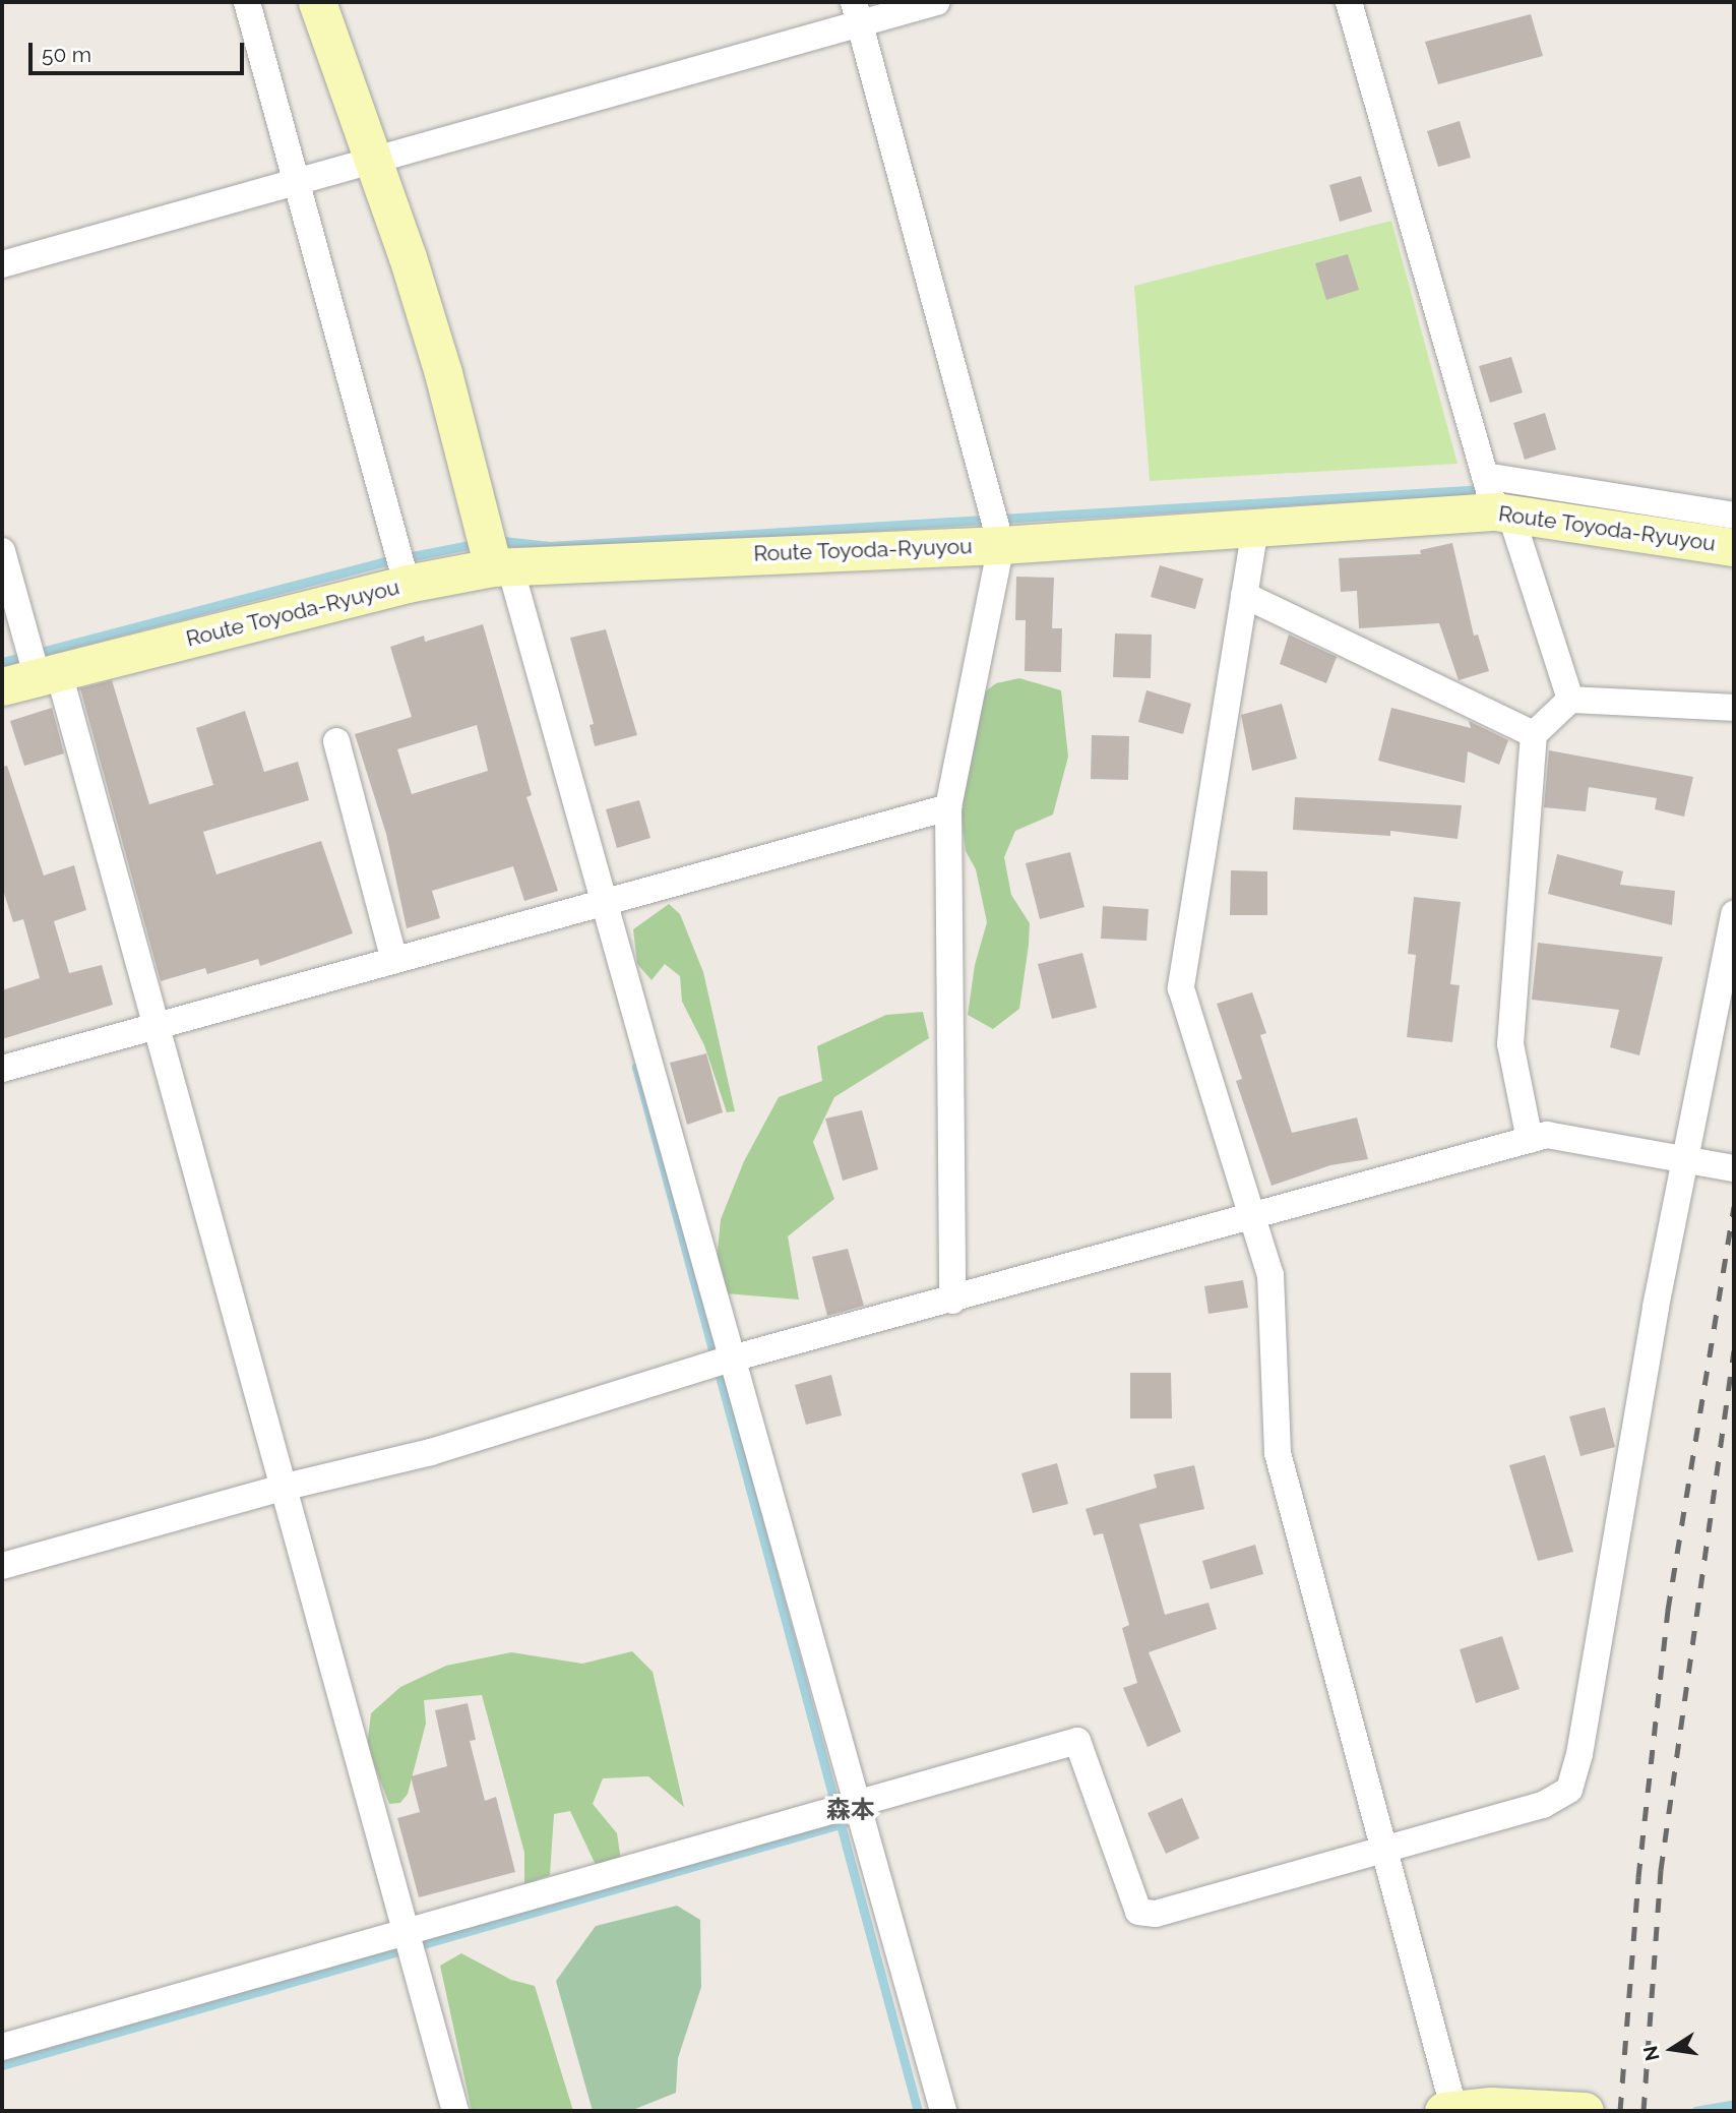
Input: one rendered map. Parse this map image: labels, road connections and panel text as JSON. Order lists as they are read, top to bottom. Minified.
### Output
{"streets":{"main road":["Route Toyoda-Ryuyou"]},"districts":["森本"],"scale_bar":"50 m","north":"left"}
